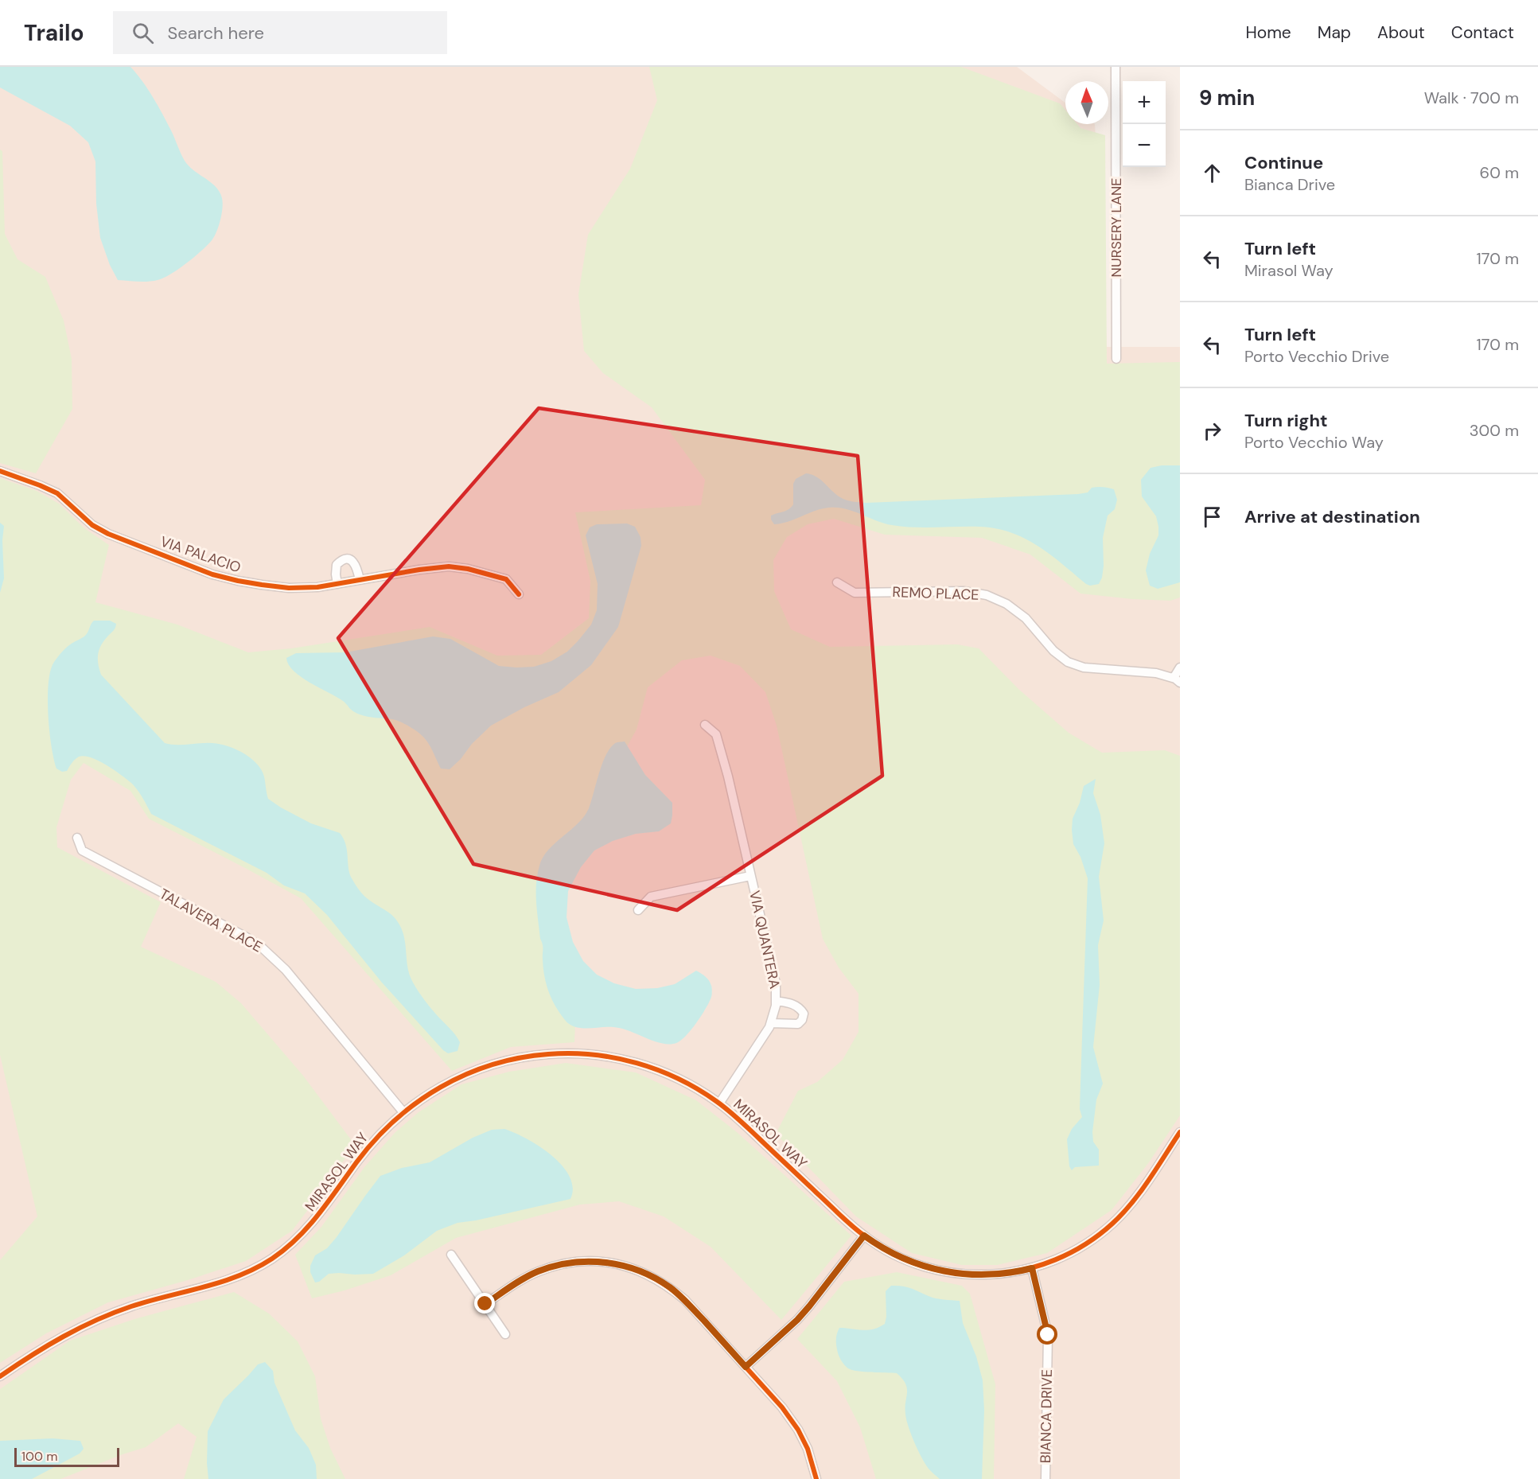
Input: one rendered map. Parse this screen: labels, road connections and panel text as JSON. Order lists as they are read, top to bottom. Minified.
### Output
{"streets":{"street":["NURSERY LANE","VIA PALACIO","REMO PLACE","TALAVERA PLACE","VIA QUANTERA","MIRASOL WAY","BIANCA DRIVE"]},"crossings":[["TALAVERA PLACE","MIRASOL WAY"],["VIA QUANTERA","MIRASOL WAY"],["MIRASOL WAY","BIANCA DRIVE"]],"scale_bar":"100 m","north":"top","page":{"header":"Trailo","search":"Search here","nav":["Home","Map","About","Contact"],"heading":["9 min","Walk · 700 m"],"map_buttons":["+","−"],"list":[["Continue","Bianca Drive","60 m"],["Turn left","Mirasol Way","170 m"],["Turn left","Porto Vecchio Drive","170 m"],["Turn right","Porto Vecchio Way","300 m"],"Arrive at destination"],"scale":"100 m"}}
